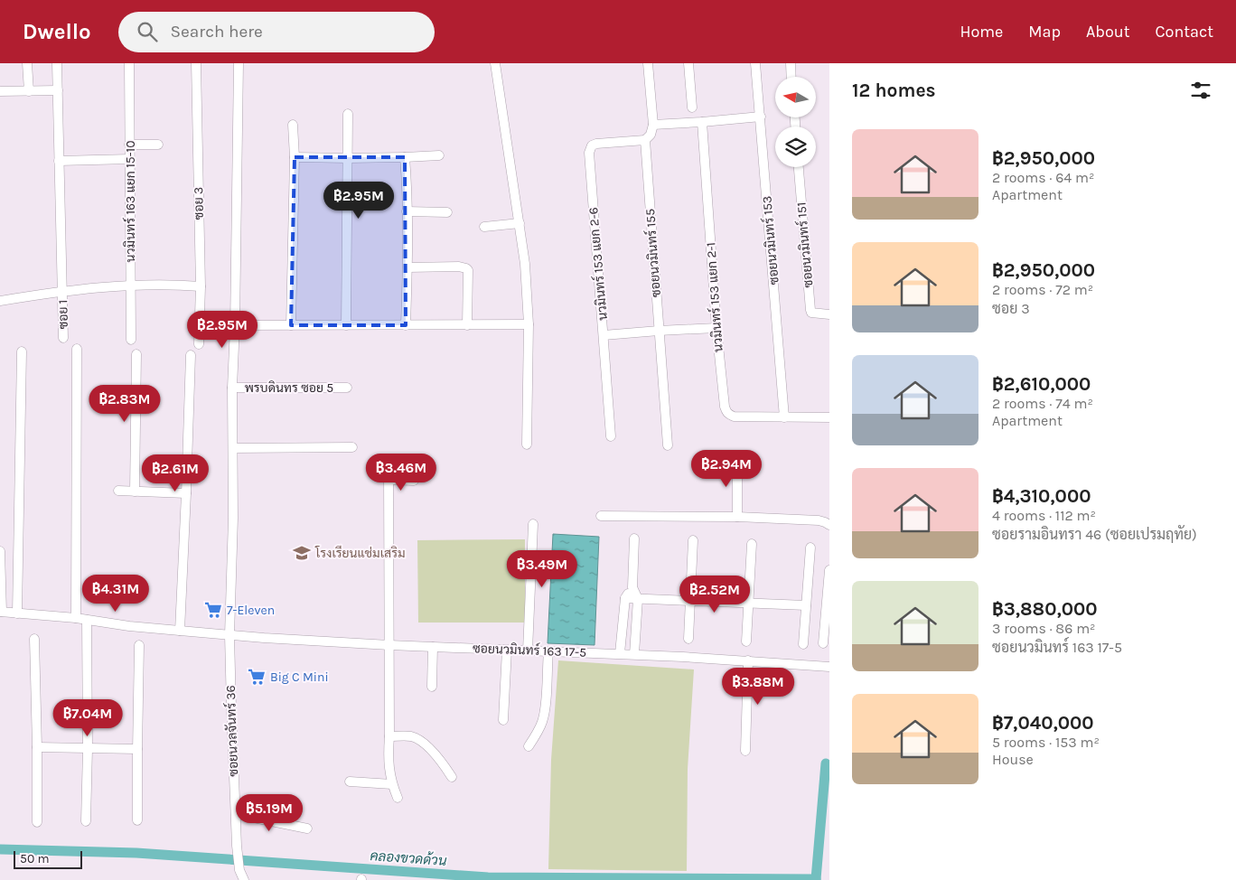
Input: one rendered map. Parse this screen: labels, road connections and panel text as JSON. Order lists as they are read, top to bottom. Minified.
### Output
{"streets":{"street":["นวมินทร์ 163 แยก 15-10","ซอย 3","ซอยนวมินทร์ 153","ซอยนวมินทร์ 151","ซอยนวมินทร์ 155","นวมินทร์ 153 แยก 2-6","นวมินทร์ 153 แยก 2-1","ซอย 1","พรบดินทร ซอย 5","ซอยนวมินทร์ 163 17-5","ซอยนวลจันทร์ 36"]},"crossings":[["ซอยนวมินทร์ 153","นวมินทร์ 153 แยก 2-1"],["ซอยนวมินทร์ 155","นวมินทร์ 153 แยก 2-6"],["พรบดินทร ซอย 5","ซอยนวลจันทร์ 36"],["ซอยนวมินทร์ 163 17-5","ซอยนวลจันทร์ 36"]],"water":["คลองขวดด้วน"],"places":{"school or university":["โรงเรียนแช่มเสริม"],"supermarket":["7-Eleven","Big C Mini"]},"scale_bar":"50 m","north":"left","page":{"header":"Dwello","search":"Search here","nav":["Home","Map","About","Contact"],"heading":"12 homes","list":[{"name":"฿2,950,000","note":"2 rooms · 64 m² · Apartment"},{"name":"฿2,950,000","note":"2 rooms · 72 m² · ซอย 3"},{"name":"฿2,610,000","note":"2 rooms · 74 m² · Apartment"},{"name":"฿4,310,000","note":"4 rooms · 112 m² · ซอยรามอินทรา 46 (ซอยเปรมฤทัย)"},{"name":"฿3,880,000","note":"3 rooms · 86 m² · ซอยนวมินทร์ 163 17-5"},{"name":"฿7,040,000","note":"5 rooms · 153 m² · House"}],"price":["฿2.95M","฿2.95M","฿2.83M","฿2.94M","฿3.46M","฿2.61M","฿3.49M","฿4.31M","฿2.52M","฿3.88M","฿7.04M","฿5.19M"],"scale":"50 m"}}
